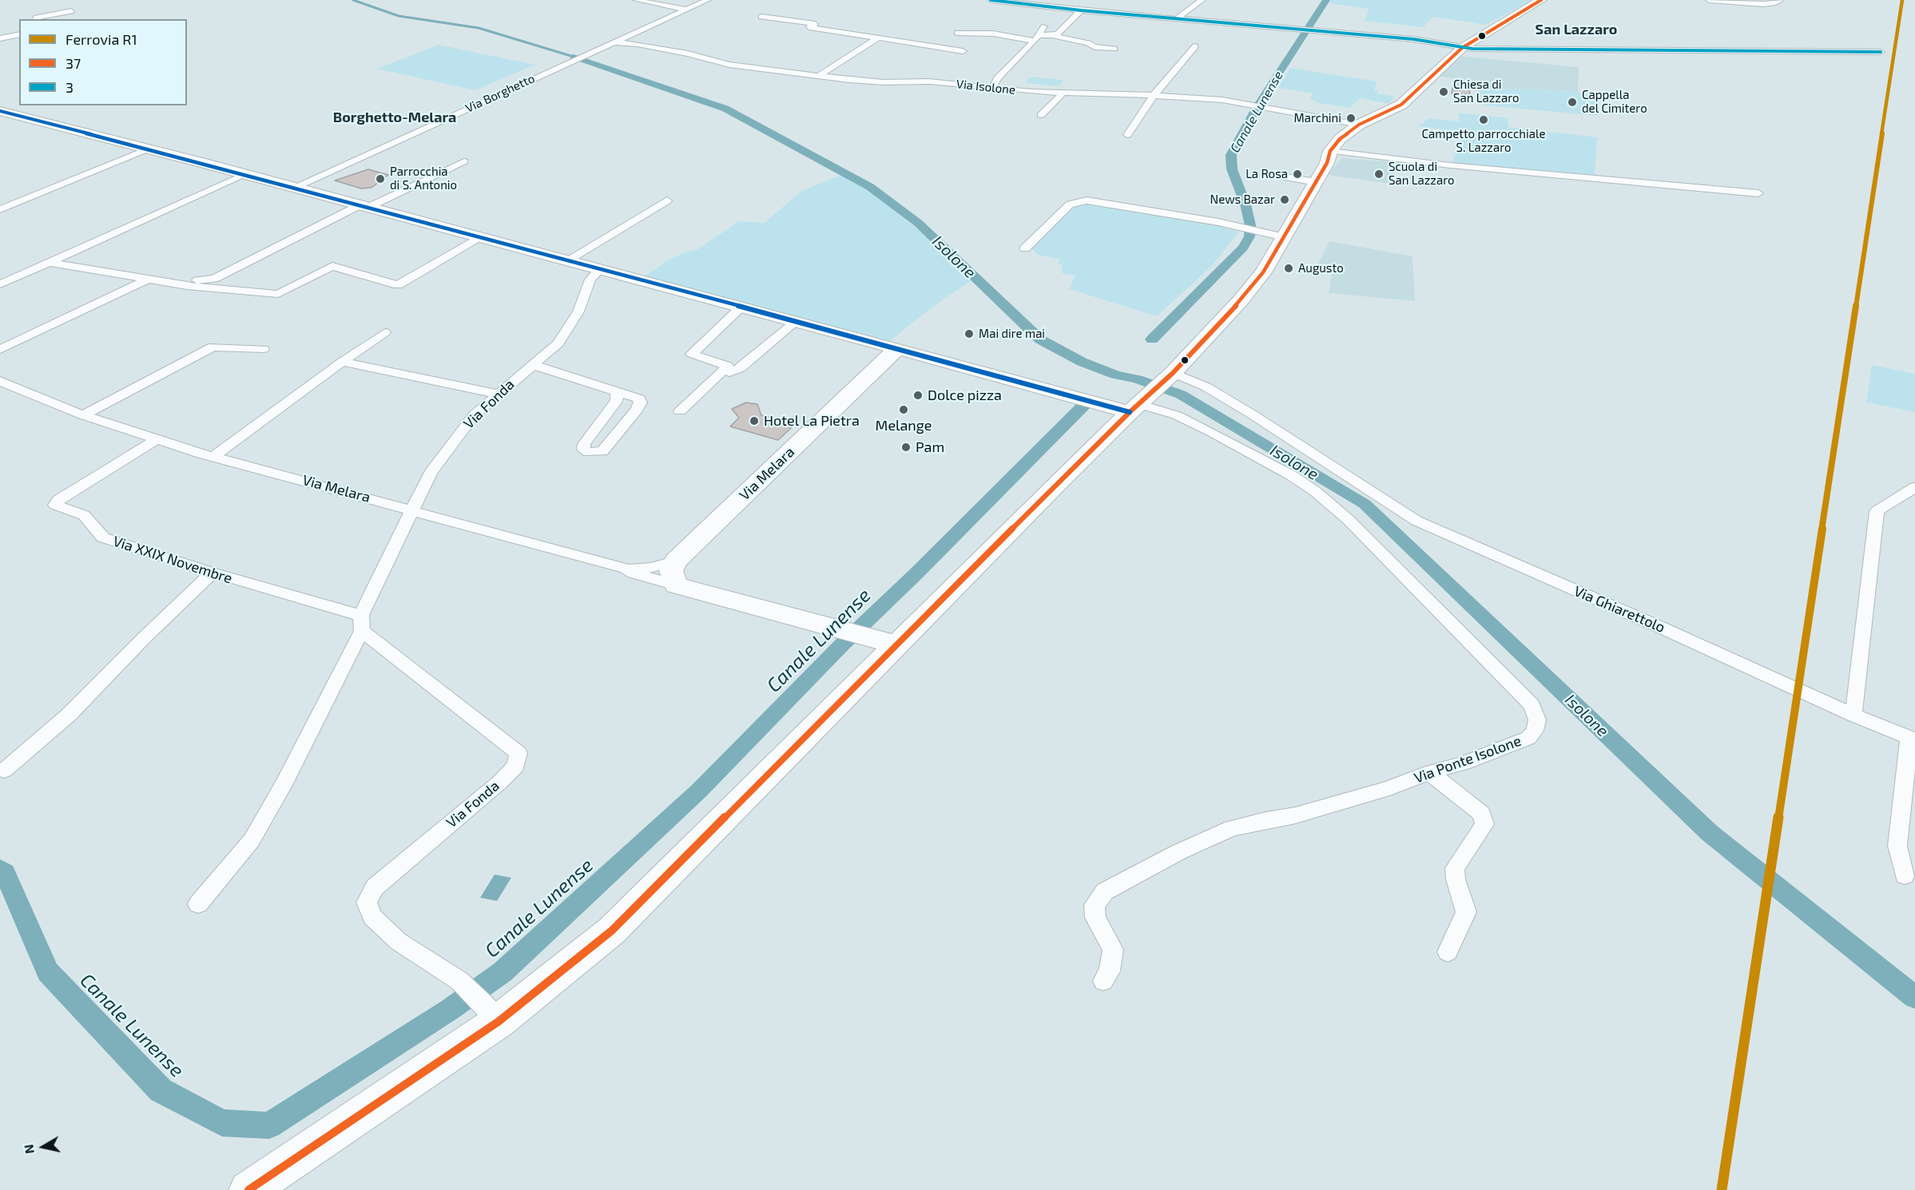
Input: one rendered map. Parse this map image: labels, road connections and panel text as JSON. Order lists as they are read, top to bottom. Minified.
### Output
{"streets":{"main road":["Via Melara"],"street":["Via Isolone","Via Borghetto","Via Fonda","Via XXIX Novembre","Via Ghiarettolo","Via Ponte Isolone"]},"crossings":[["Via Isolone","Via Borghetto"],["Via Fonda","Via Melara"],["Via Fonda","Via XXIX Novembre"],["Via Melara","Via XXIX Novembre"]],"districts":["San Lazzaro","Borghetto-Melara"],"water":["Canale Lunense","Isolone"],"places":["Chiesa di San Lazzaro","Cappella del Cimitero","Marchini","Campetto parrocchiale S. Lazzaro","La Rosa","Scuola di San Lazzaro","Parrocchia di S. Antonio","News Bazar","Augusto","Mai dire mai","Dolce pizza","Melange","Hotel La Pietra","Pam"],"lines":["rail line R1","transit line 37","transit line 3"],"legend":["Ferrovia R1","37","3"],"north":"left"}
